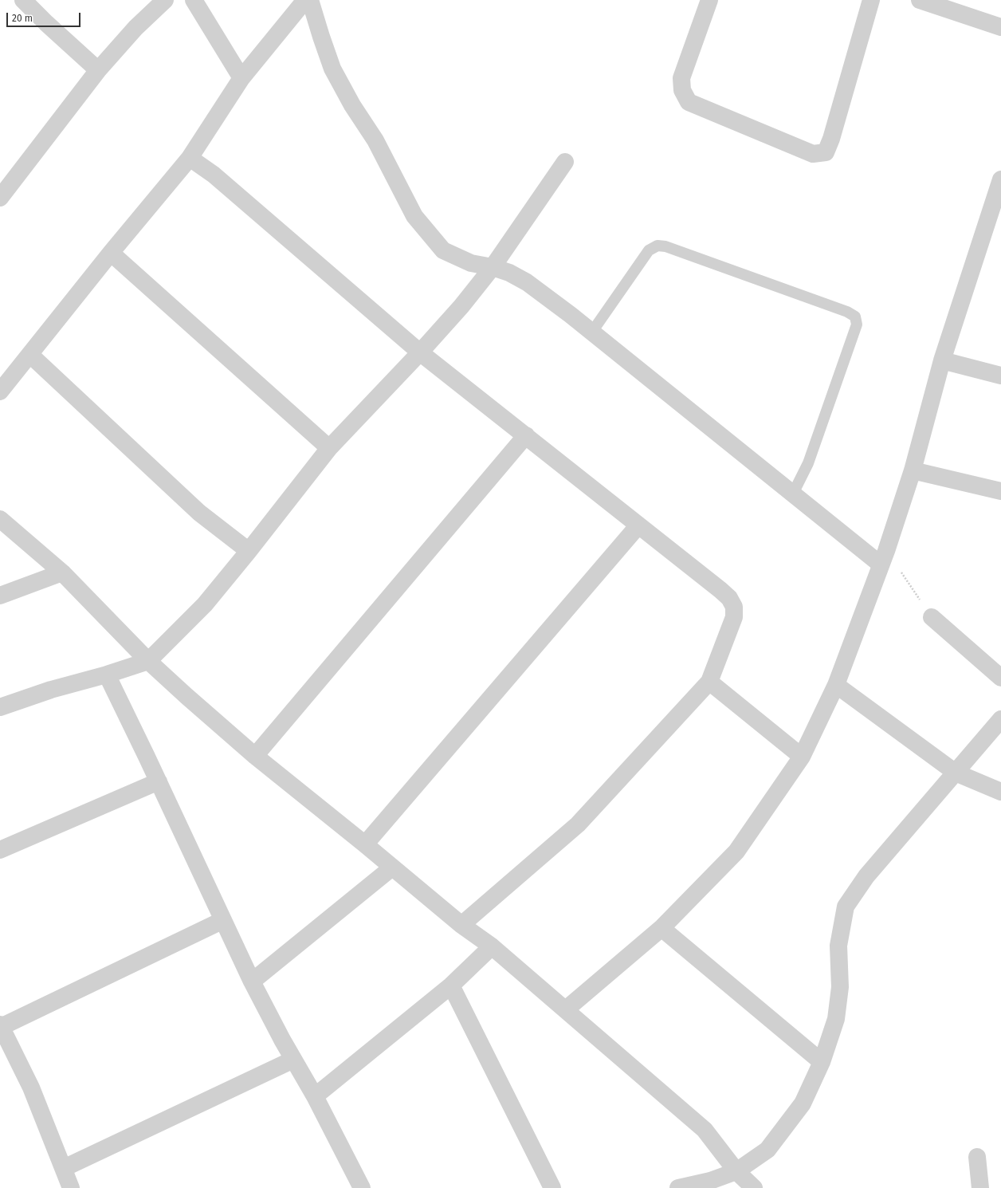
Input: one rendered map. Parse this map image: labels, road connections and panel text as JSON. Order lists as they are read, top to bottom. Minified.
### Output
{"scale_bar":"20 m"}
